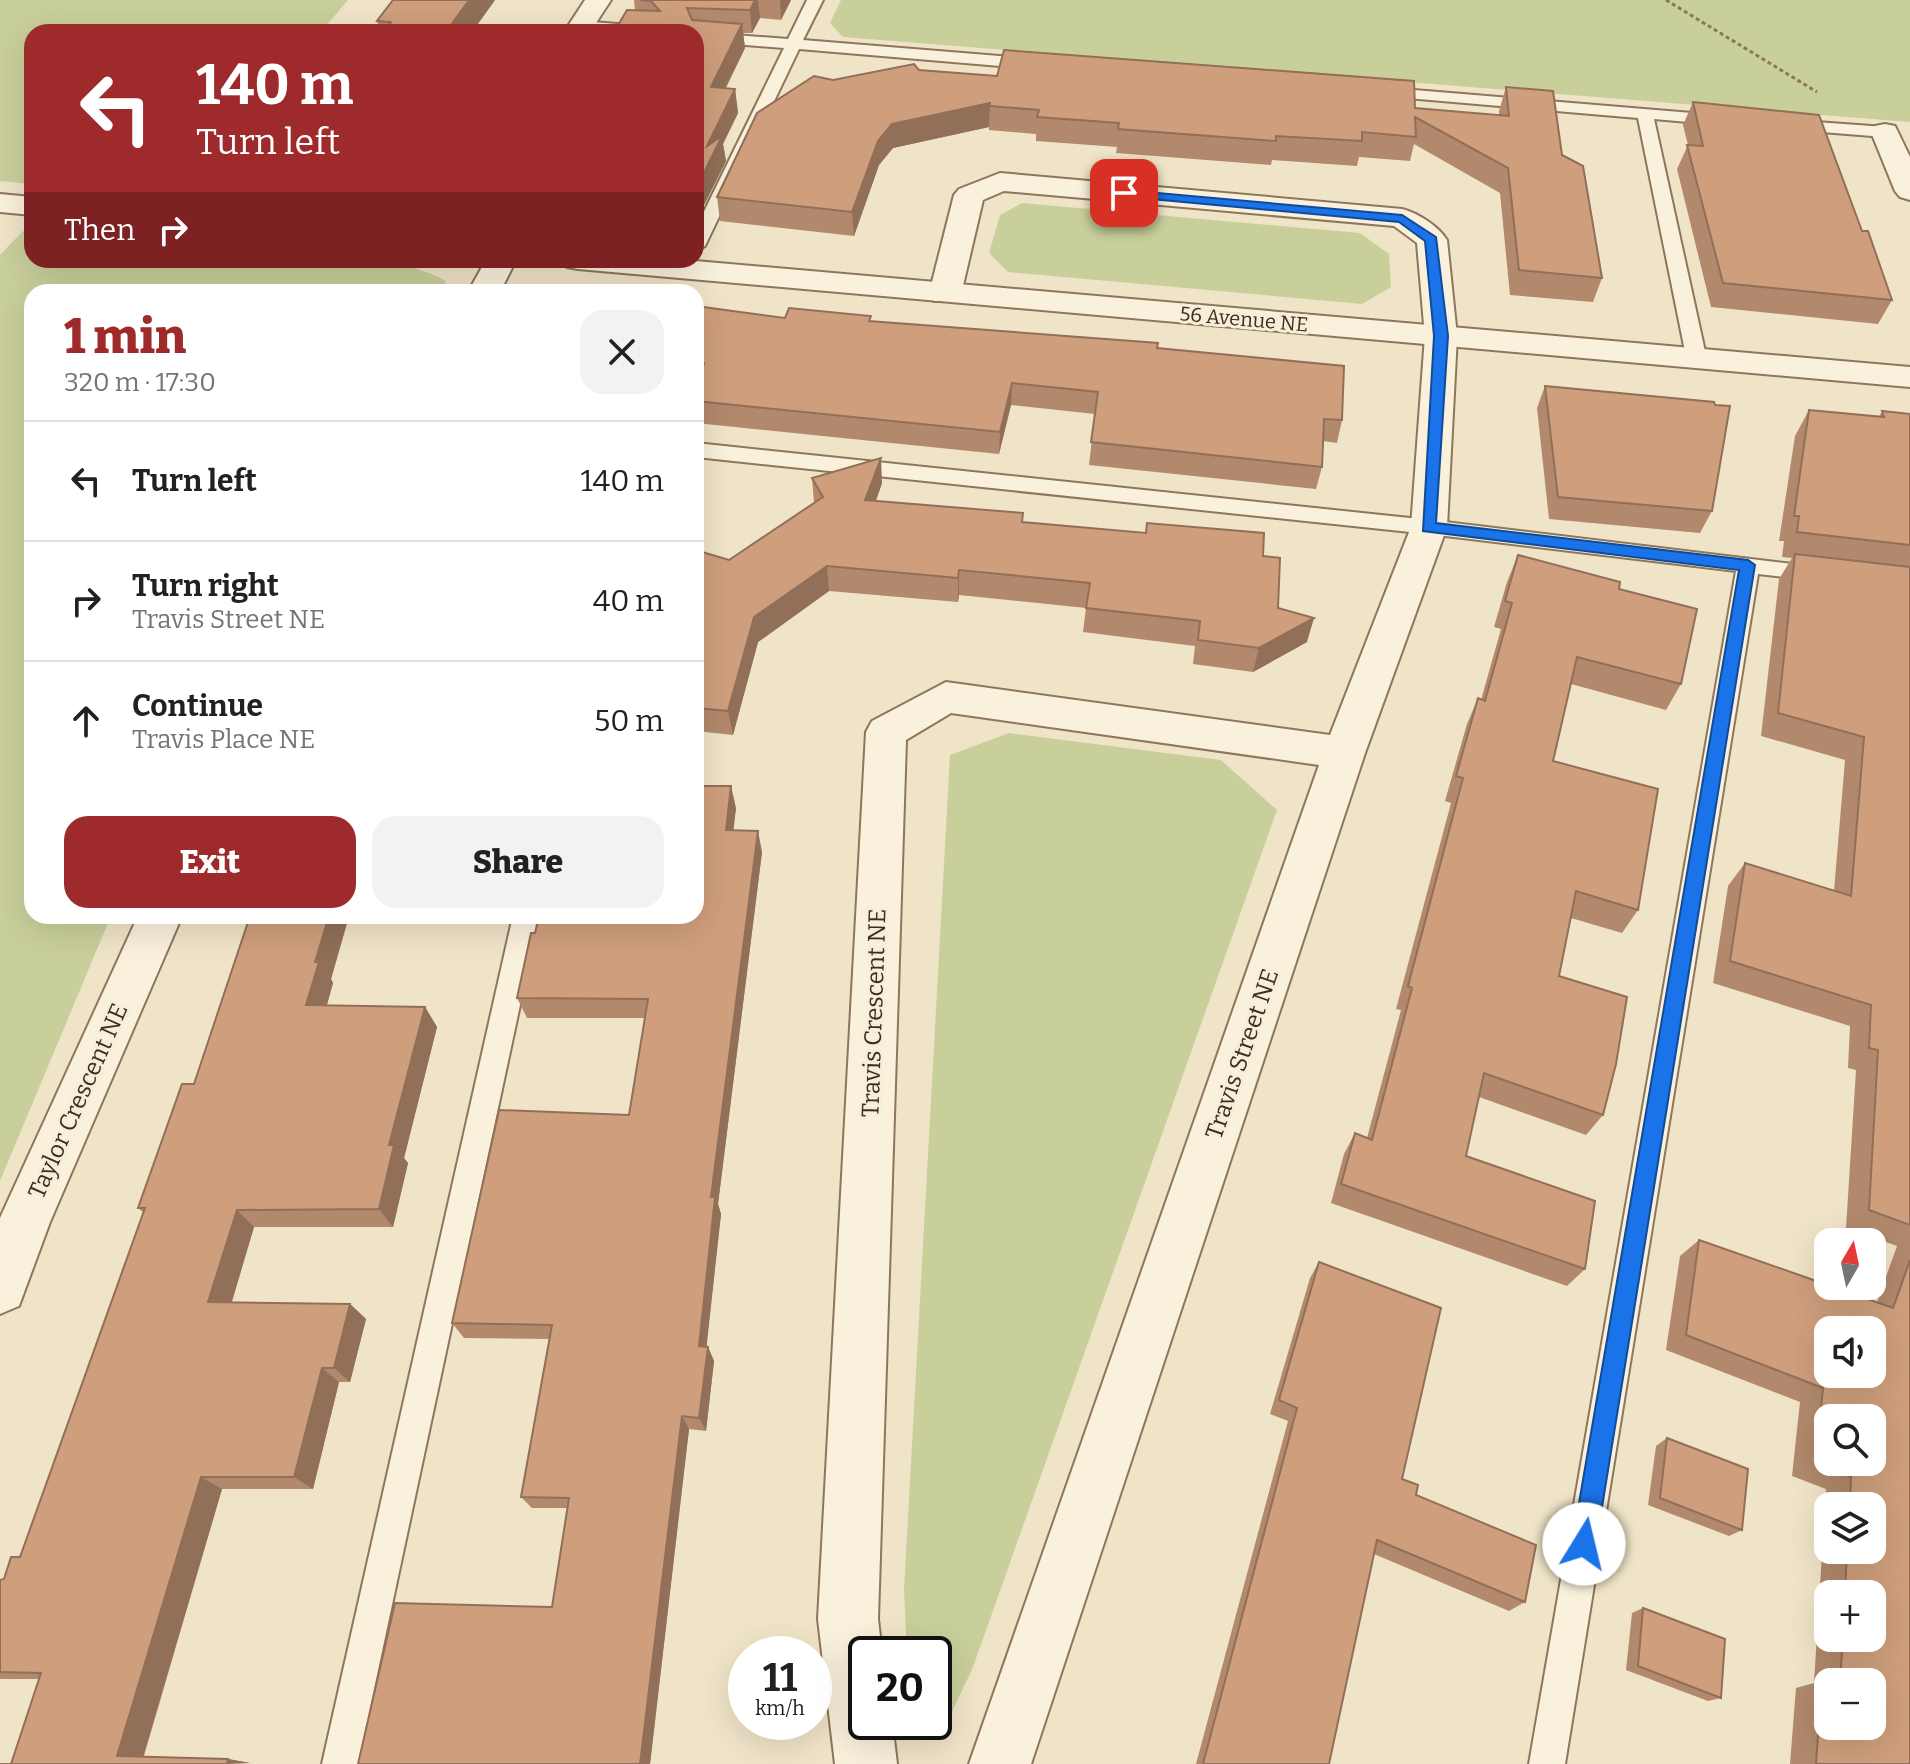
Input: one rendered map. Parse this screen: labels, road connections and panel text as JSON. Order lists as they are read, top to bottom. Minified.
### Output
{"streets":{"street":["56 Avenue NE","Travis Crescent NE","Travis Street NE","Taylor Crescent NE"]},"crossings":[["56 Avenue NE","Travis Street NE"],["Travis Crescent NE","Travis Street NE"]],"north":"top","page":{"turn":["140 m","Turn left"],"then":"Then","heading":["1 min","320 m · 17:30"],"list":[{"name":"Turn left","value":"140 m"},{"name":"Turn right","note":"Travis Street NE","value":"40 m"},{"name":"Continue","note":"Travis Place NE","value":"50 m"}],"buttons":["Exit","Share"],"map_buttons":["+","−"],"speed":"11 km/h","limit":"20"}}
